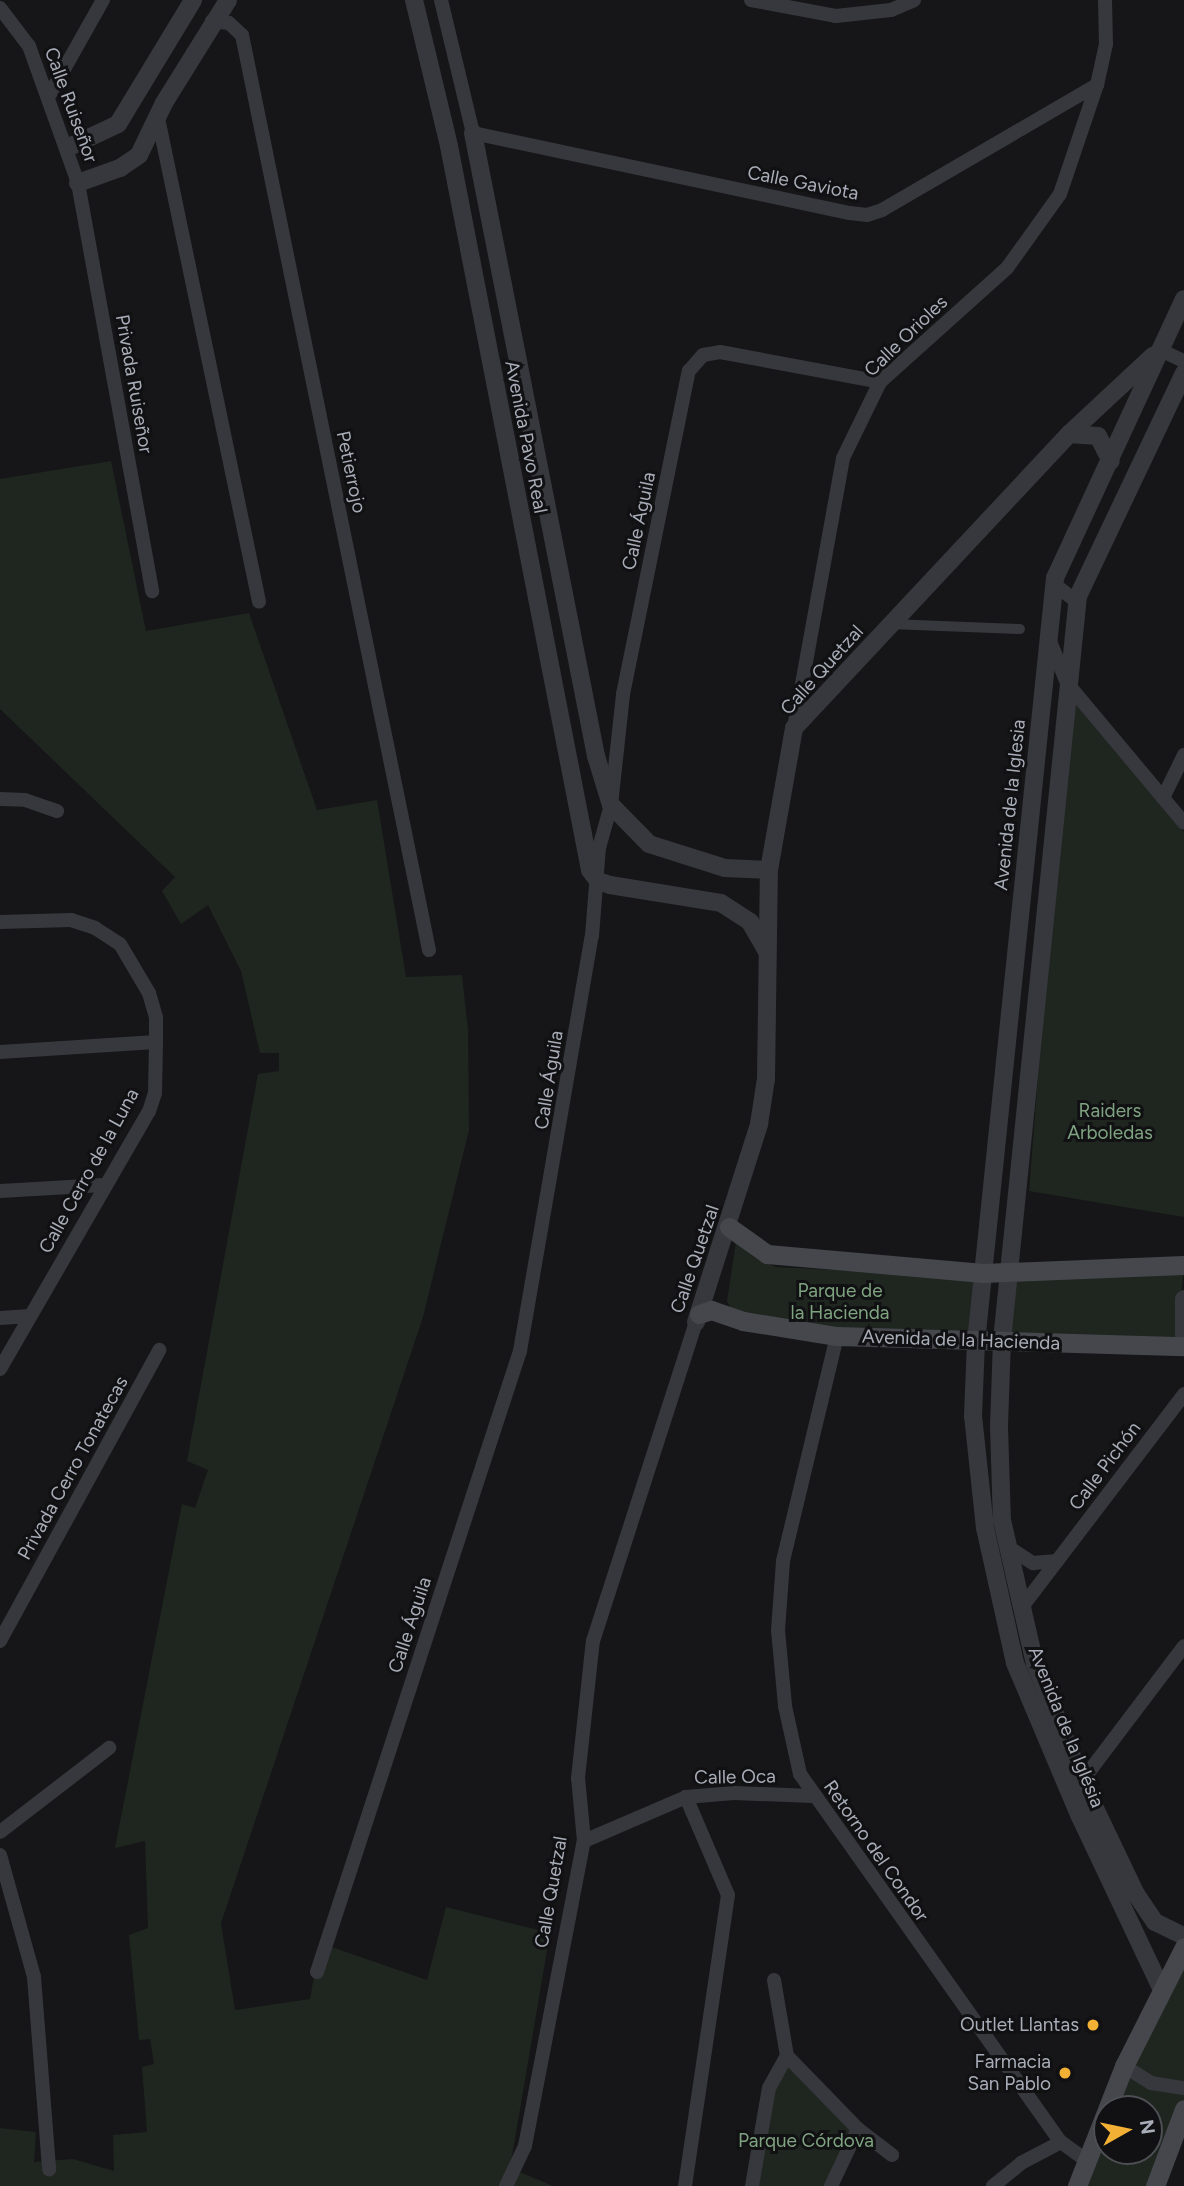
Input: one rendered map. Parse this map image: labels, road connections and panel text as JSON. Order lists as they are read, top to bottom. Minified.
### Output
{"streets":{"main road":["Avenida de la Hacienda"],"street":["Calle Ruiseñor","Calle Gaviota","Calle Orioles","Privada Ruiseñor","Avenida Pavo Real","Petierrojo","Calle Águila","Calle Quetzal","Avenida de la Iglesia","Calle Cerro de la Luna","Calle Pichón","Privada Cerro Tonatecas","Avenida de la Iglésia","Calle Oca","Retorno del Condor"]},"crossings":[["Calle Ruiseñor","Privada Ruiseñor"],["Calle Gaviota","Calle Orioles"],["Calle Gaviota","Avenida Pavo Real"],["Calle Orioles","Calle Águila"],["Calle Orioles","Calle Quetzal"],["Avenida Pavo Real","Calle Águila"],["Calle Quetzal","Avenida de la Iglesia"],["Calle Quetzal","Avenida de la Hacienda"],["Calle Quetzal","Calle Oca"],["Avenida de la Iglesia","Avenida de la Hacienda"],["Avenida de la Iglesia","Avenida de la Iglésia"],["Avenida de la Hacienda","Avenida de la Iglésia"],["Avenida de la Hacienda","Retorno del Condor"],["Calle Pichón","Avenida de la Iglésia"],["Calle Oca","Retorno del Condor"]],"parks":["Raiders Arboledas","Parque de la Hacienda","Parque Córdova"],"places":["Outlet Llantas","Farmacia San Pablo"],"north":"right"}
